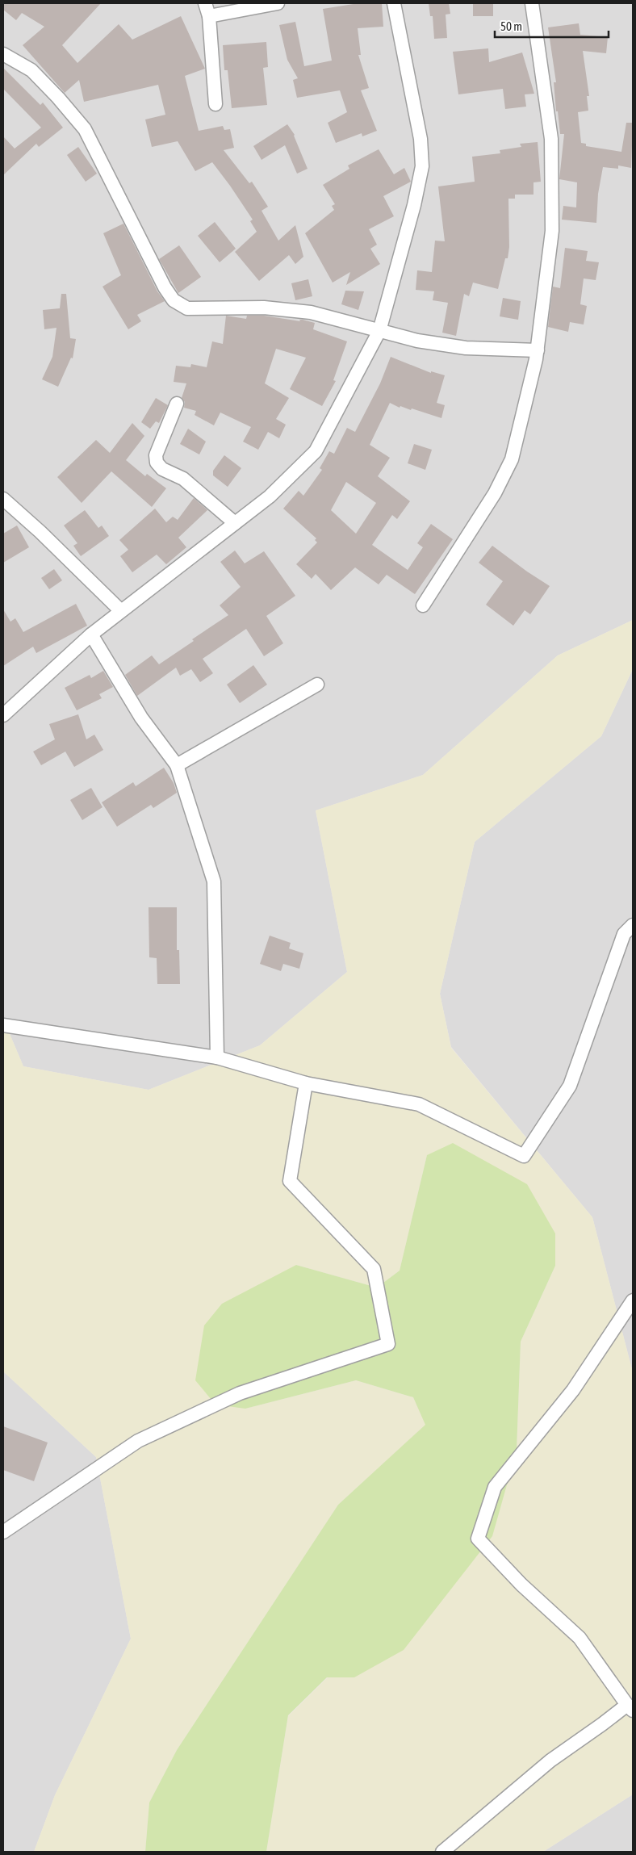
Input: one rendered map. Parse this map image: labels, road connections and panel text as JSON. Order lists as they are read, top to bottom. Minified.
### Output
{"scale_bar":"50 m"}
